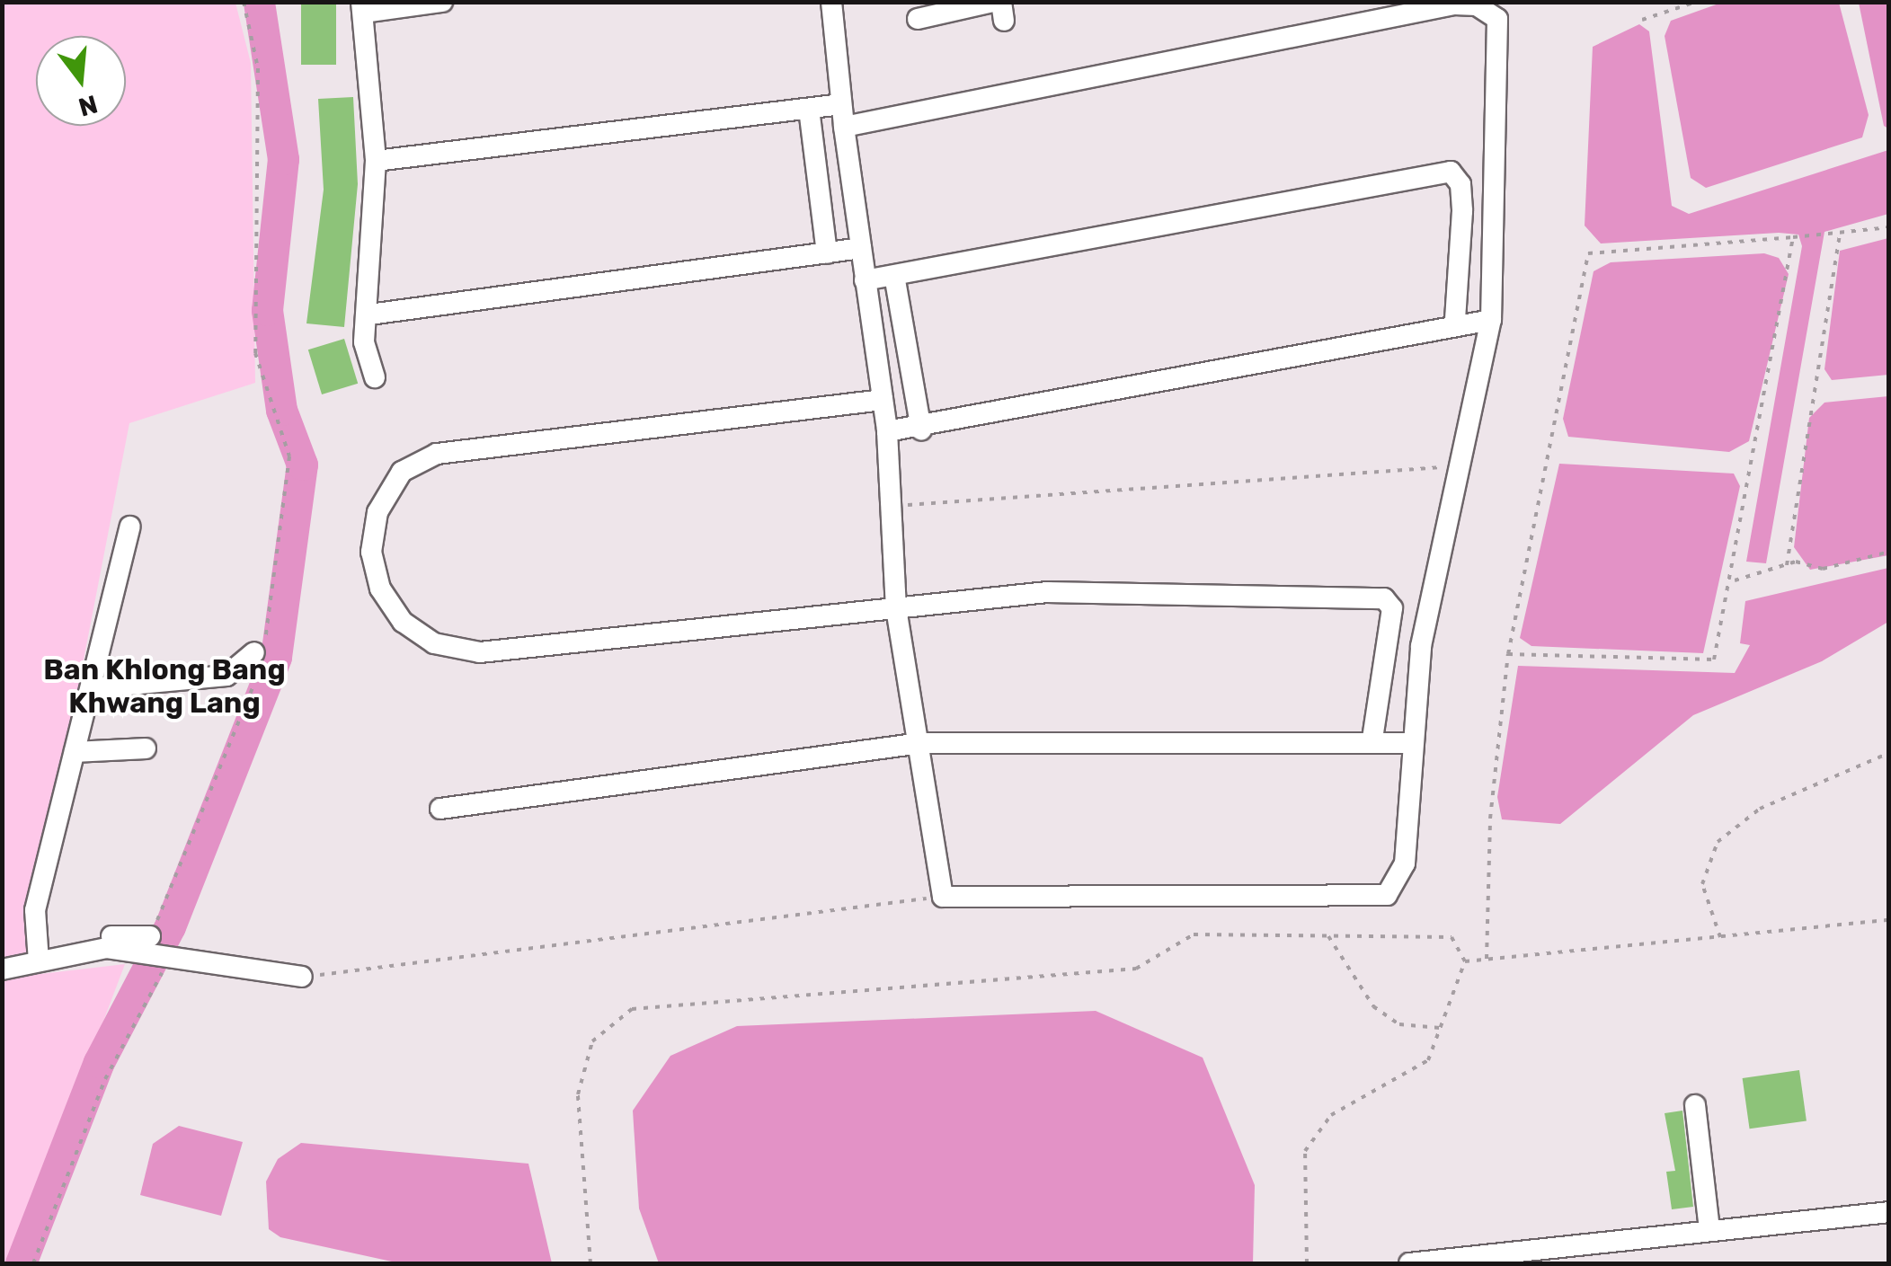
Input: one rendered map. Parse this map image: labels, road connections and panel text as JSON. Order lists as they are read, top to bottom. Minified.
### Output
{"districts":["Ban Khlong Bang Khwang Lang"],"north":"bottom"}
